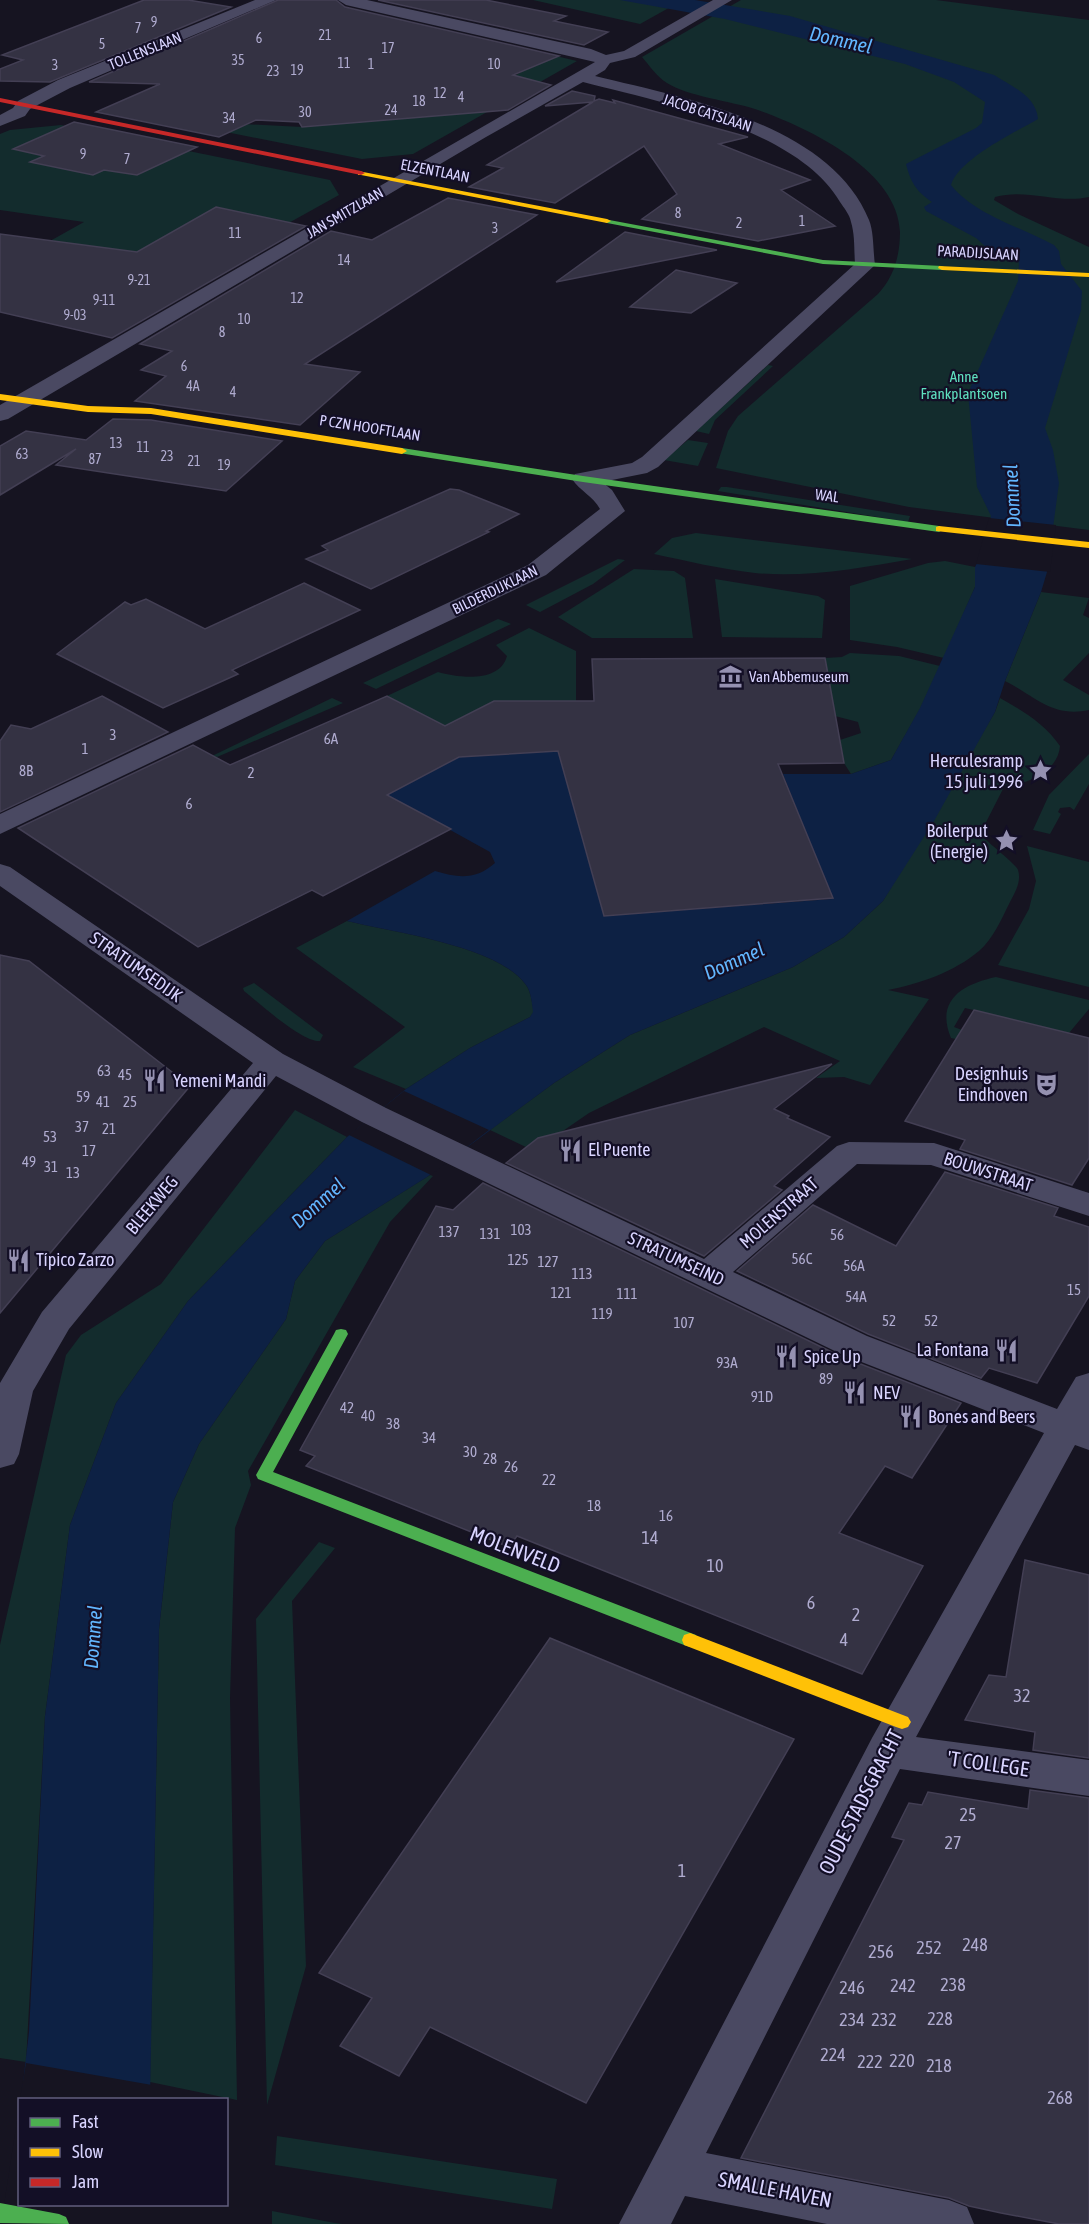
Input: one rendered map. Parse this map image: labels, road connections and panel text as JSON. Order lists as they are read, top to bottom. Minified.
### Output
{"streets":{"street":["TOLLENSLAAN","JACOB CATSLAAN","ELZENTLAAN","JAN SMITZLAAN","PARADIJSLAAN","P CZN HOOFTLAAN","WAL","BILDERDIJKLAAN","STRATUMSEDIJK","BOUWSTRAAT","BLEEKWEG","MOLENSTRAAT","STRATUMSEIND","MOLENVELD","'T COLLEGE","OUDE STADSGRACHT","SMALLE HAVEN"]},"crossings":[["TOLLENSLAAN","ELZENTLAAN"],["JACOB CATSLAAN","ELZENTLAAN"],["JACOB CATSLAAN","JAN SMITZLAAN"],["JACOB CATSLAAN","PARADIJSLAAN"],["ELZENTLAAN","JAN SMITZLAAN"],["ELZENTLAAN","PARADIJSLAAN"],["JAN SMITZLAAN","P CZN HOOFTLAAN"],["P CZN HOOFTLAAN","WAL"],["P CZN HOOFTLAAN","BILDERDIJKLAAN"],["WAL","BILDERDIJKLAAN"],["STRATUMSEDIJK","BLEEKWEG"],["STRATUMSEDIJK","STRATUMSEIND"],["BOUWSTRAAT","MOLENSTRAAT"],["BLEEKWEG","STRATUMSEIND"],["MOLENSTRAAT","STRATUMSEIND"],["STRATUMSEIND","OUDE STADSGRACHT"],["MOLENVELD","'T COLLEGE"],["MOLENVELD","OUDE STADSGRACHT"],["'T COLLEGE","OUDE STADSGRACHT"],["OUDE STADSGRACHT","SMALLE HAVEN"]],"water":["Dommel"],"parks":["Anne Frankplantsoen"],"places":{"museum":["Van Abbemuseum"],"place":["Herculesramp 15 juli 1996","Boilerput (Energie)"],"restaurant":["Yemeni Mandi","El Puente","Típico Zarzo","La Fontana","Spice Up","NEV","Bones and Beers"],"theatre":["Designhuis Eindhoven"]},"house_numbers":["9","7","21","6","5","17","35","11","1","10","3","19","23","12","4","18","24","30","34","9","7","8","1","2","3","11","14","9-21","12","9-11","9-03","10","8","6","4A","4","13","11","63","23","87","21","19","3","6A","1","8B","2","6","63","45","59","41","25","37","21","53","17","49","31","13","103","137","131","56","56C","125","127","56A","113","15","121","111","54A","119","52","52","107","93A","89","91D","42","40","38","34","30","28","26","22","18","16","14","10","6","2","4","32","25","27","1","248","252","256","238","242","246","228","234","232","224","220","222","218","268"],"legend":["Fast","Slow","Jam"]}
